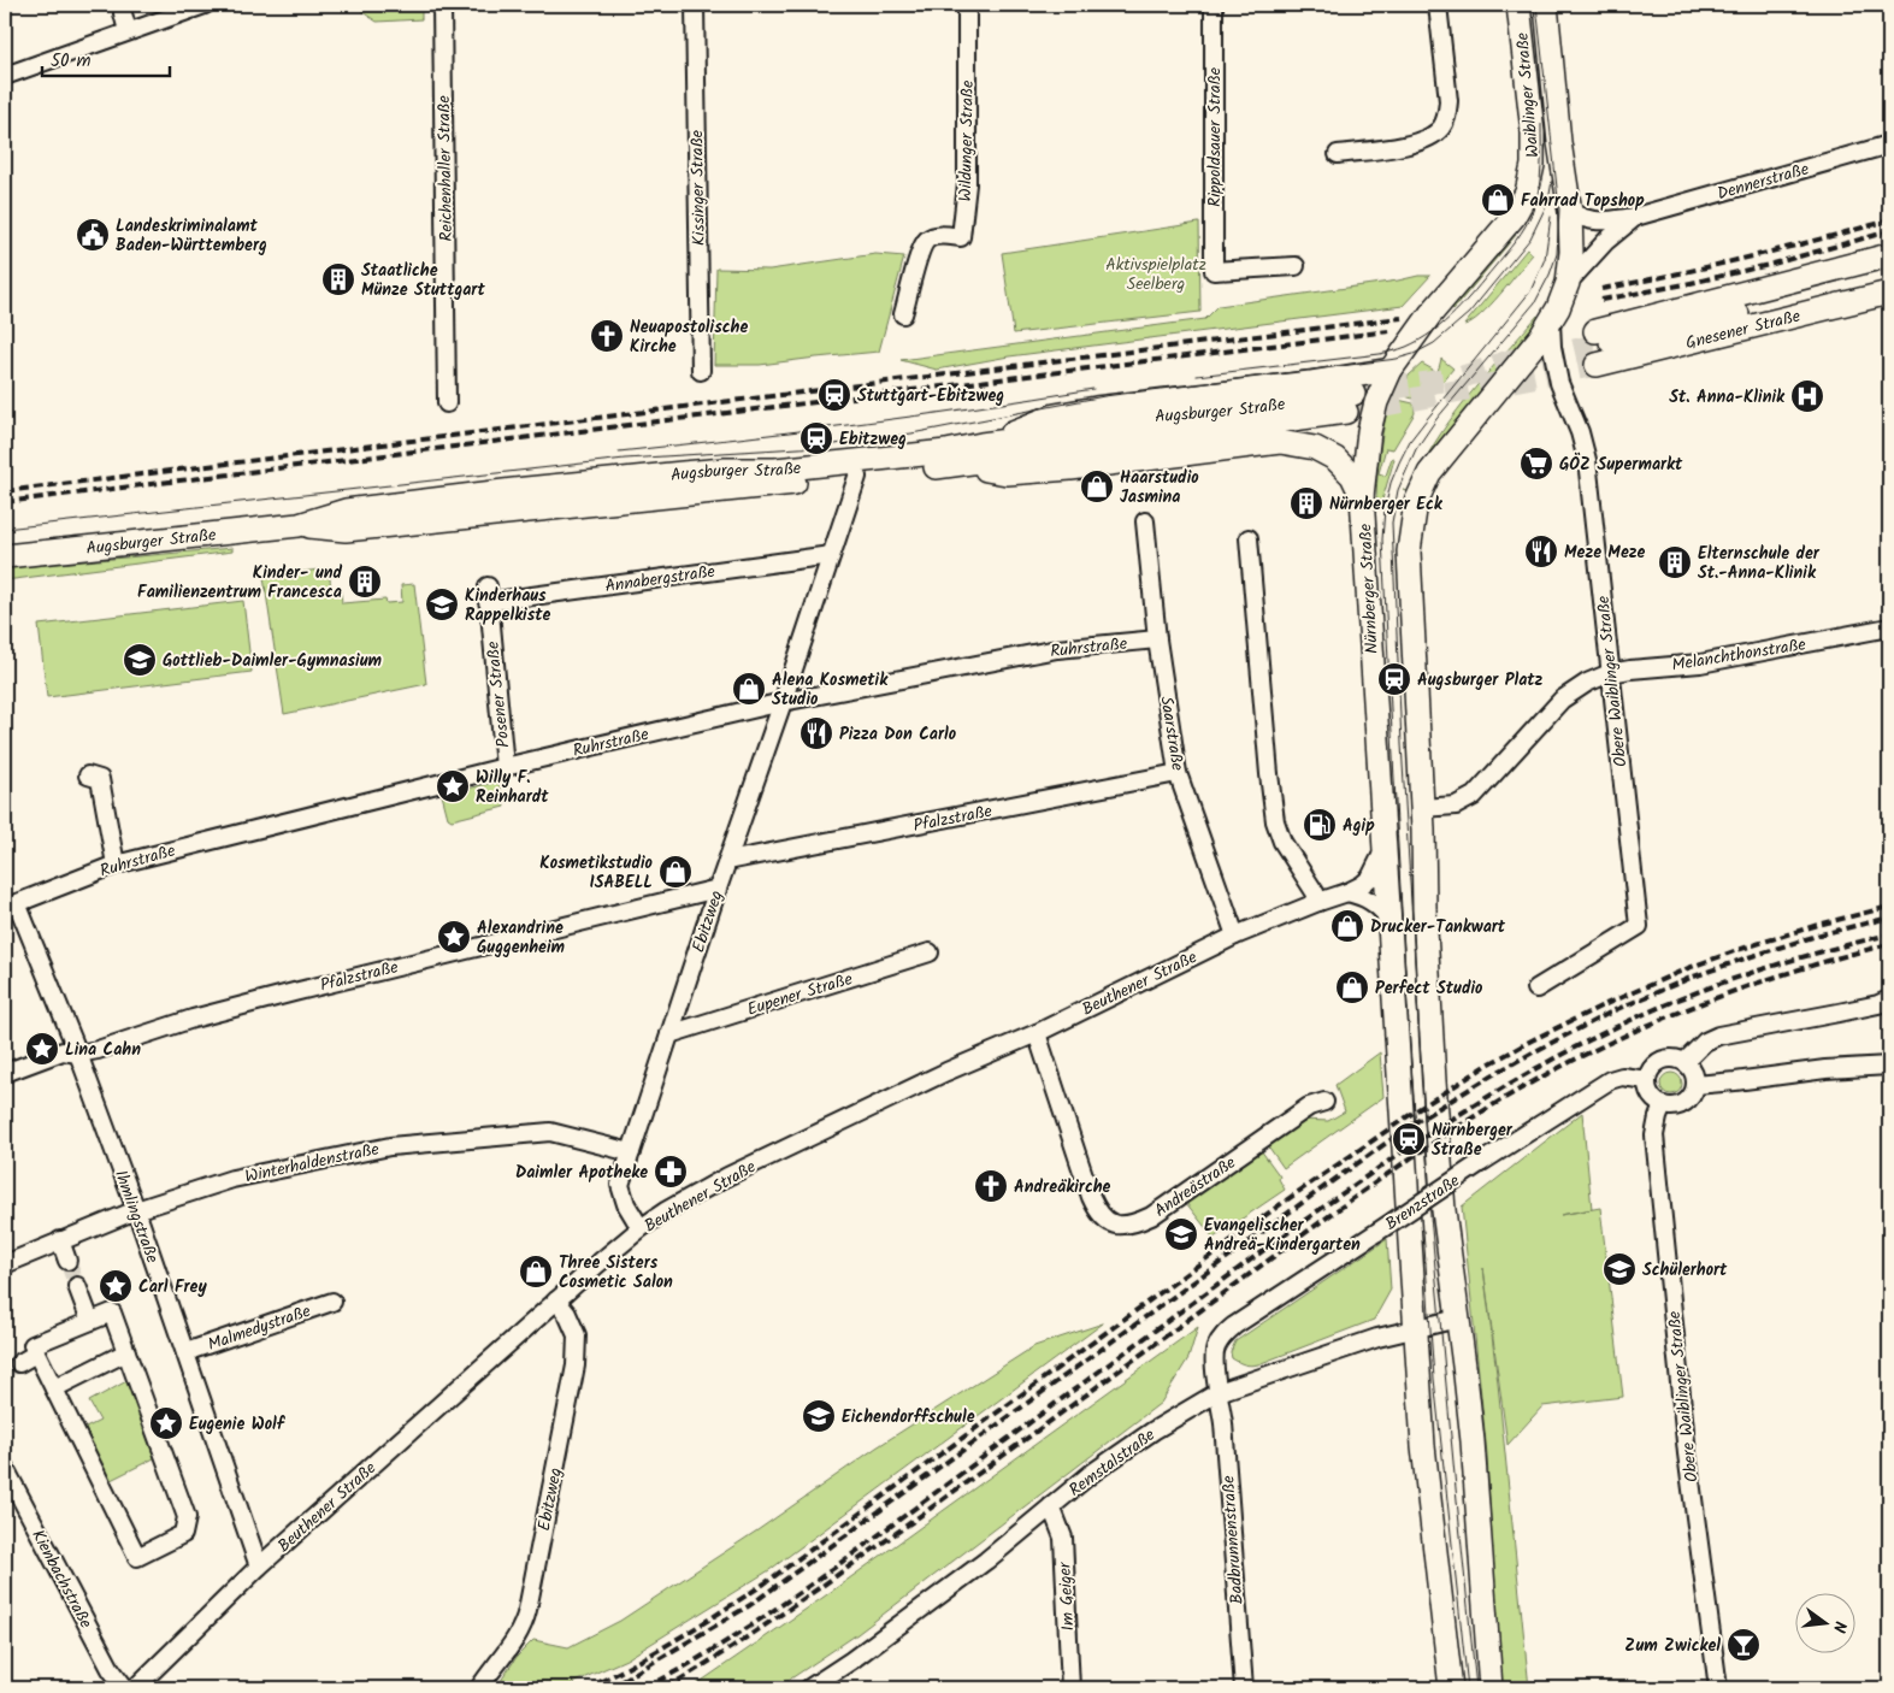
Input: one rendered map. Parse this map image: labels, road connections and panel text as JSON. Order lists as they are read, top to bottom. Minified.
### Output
{"streets":{"main road":["Waiblinger Straße","Gnesener Straße","Augsburger Straße","Nürnberger Straße"],"street":["Rippoldsauer Straße","Wildunger Straße","Reichenhaller Straße","Dennerstraße","Kissinger Straße","Annabergstraße","Ruhrstraße","Melanchthonstraße","Obere Waiblinger Straße","Posener Straße","Saarstraße","Pfalzstraße","Ebitzweg","Beuthener Straße","Eupener Straße","Winterhaldenstraße","Andreästraße","Brenzstraße","Ihmlingstraße","Malmedystraße","Remstalstraße","Badbrunnenstraße","Kienbachstraße","Im Geiger"]},"crossings":[["Waiblinger Straße","Dennerstraße"],["Augsburger Straße","Ebitzweg"],["Annabergstraße","Posener Straße"],["Annabergstraße","Ebitzweg"],["Nürnberger Straße","Beuthener Straße"],["Nürnberger Straße","Remstalstraße"],["Ruhrstraße","Posener Straße"],["Ruhrstraße","Saarstraße"],["Ruhrstraße","Ebitzweg"],["Ruhrstraße","Ihmlingstraße"],["Melanchthonstraße","Obere Waiblinger Straße"],["Obere Waiblinger Straße","Brenzstraße"],["Saarstraße","Pfalzstraße"],["Saarstraße","Beuthener Straße"],["Pfalzstraße","Ebitzweg"],["Pfalzstraße","Ihmlingstraße"],["Ebitzweg","Beuthener Straße"],["Ebitzweg","Eupener Straße"],["Ebitzweg","Winterhaldenstraße"],["Beuthener Straße","Andreästraße"],["Beuthener Straße","Ihmlingstraße"],["Winterhaldenstraße","Ihmlingstraße"],["Brenzstraße","Remstalstraße"],["Brenzstraße","Badbrunnenstraße"],["Ihmlingstraße","Malmedystraße"],["Remstalstraße","Badbrunnenstraße"],["Remstalstraße","Im Geiger"]],"parks":["Aktivspielplatz Seelberg"],"places":{"shop":["Fahrrad Topshop","Haarstudio Jasmina","Alena Kosmetik Studio","Kosmetikstudio ISABELL","Drucker-Tankwart","Perfect Studio","Three Sisters Cosmetic Salon"],"public building":["Landeskriminalamt Baden-Württemberg"],"building":["Staatliche Münze Stuttgart","Nürnberger Eck","Elternschule der St.-Anna-Klinik","Kinder- und Familienzentrum Francesca"],"church":["Neuapostolische Kirche","Andreäkirche"],"station":["Stuttgart-Ebitzweg","Ebitzweg","Augsburger Platz","Nürnberger Straße"],"hospital":["St. Anna-Klinik"],"supermarket":["GÖZ Supermarkt"],"restaurant":["Meze Meze","Pizza Don Carlo"],"school or university":["Kinderhaus Rappelkiste","Gottlieb-Daimler-Gymnasium","Evangelischer Andreä-Kindergarten","Schülerhort","Eichendorffschule"],"place":["Willy F. Reinhardt","Alexandrine Guggenheim","Lina Cahn","Carl Frey","Eugenie Wolf"],"fuel station":["Agip"],"pharmacy":["Daimler Apotheke"],"bar":["Zum Zwickel"]},"scale_bar":"50 m","north":"right"}
